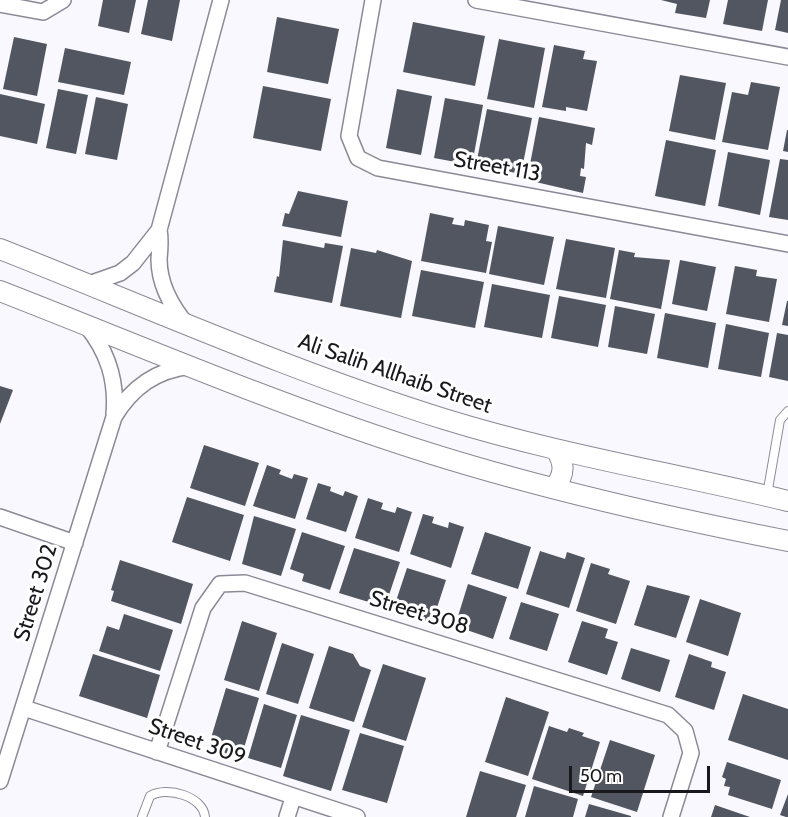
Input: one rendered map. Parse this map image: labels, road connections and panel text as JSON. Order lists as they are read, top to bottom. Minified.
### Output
{"streets":{"street":["Street 113","Ali Salih Allhaib Street","Street 302","Street 308","Street 309"]},"crossings":[["Street 302","Street 309"],["Street 308","Street 309"]],"scale_bar":"50 m"}
